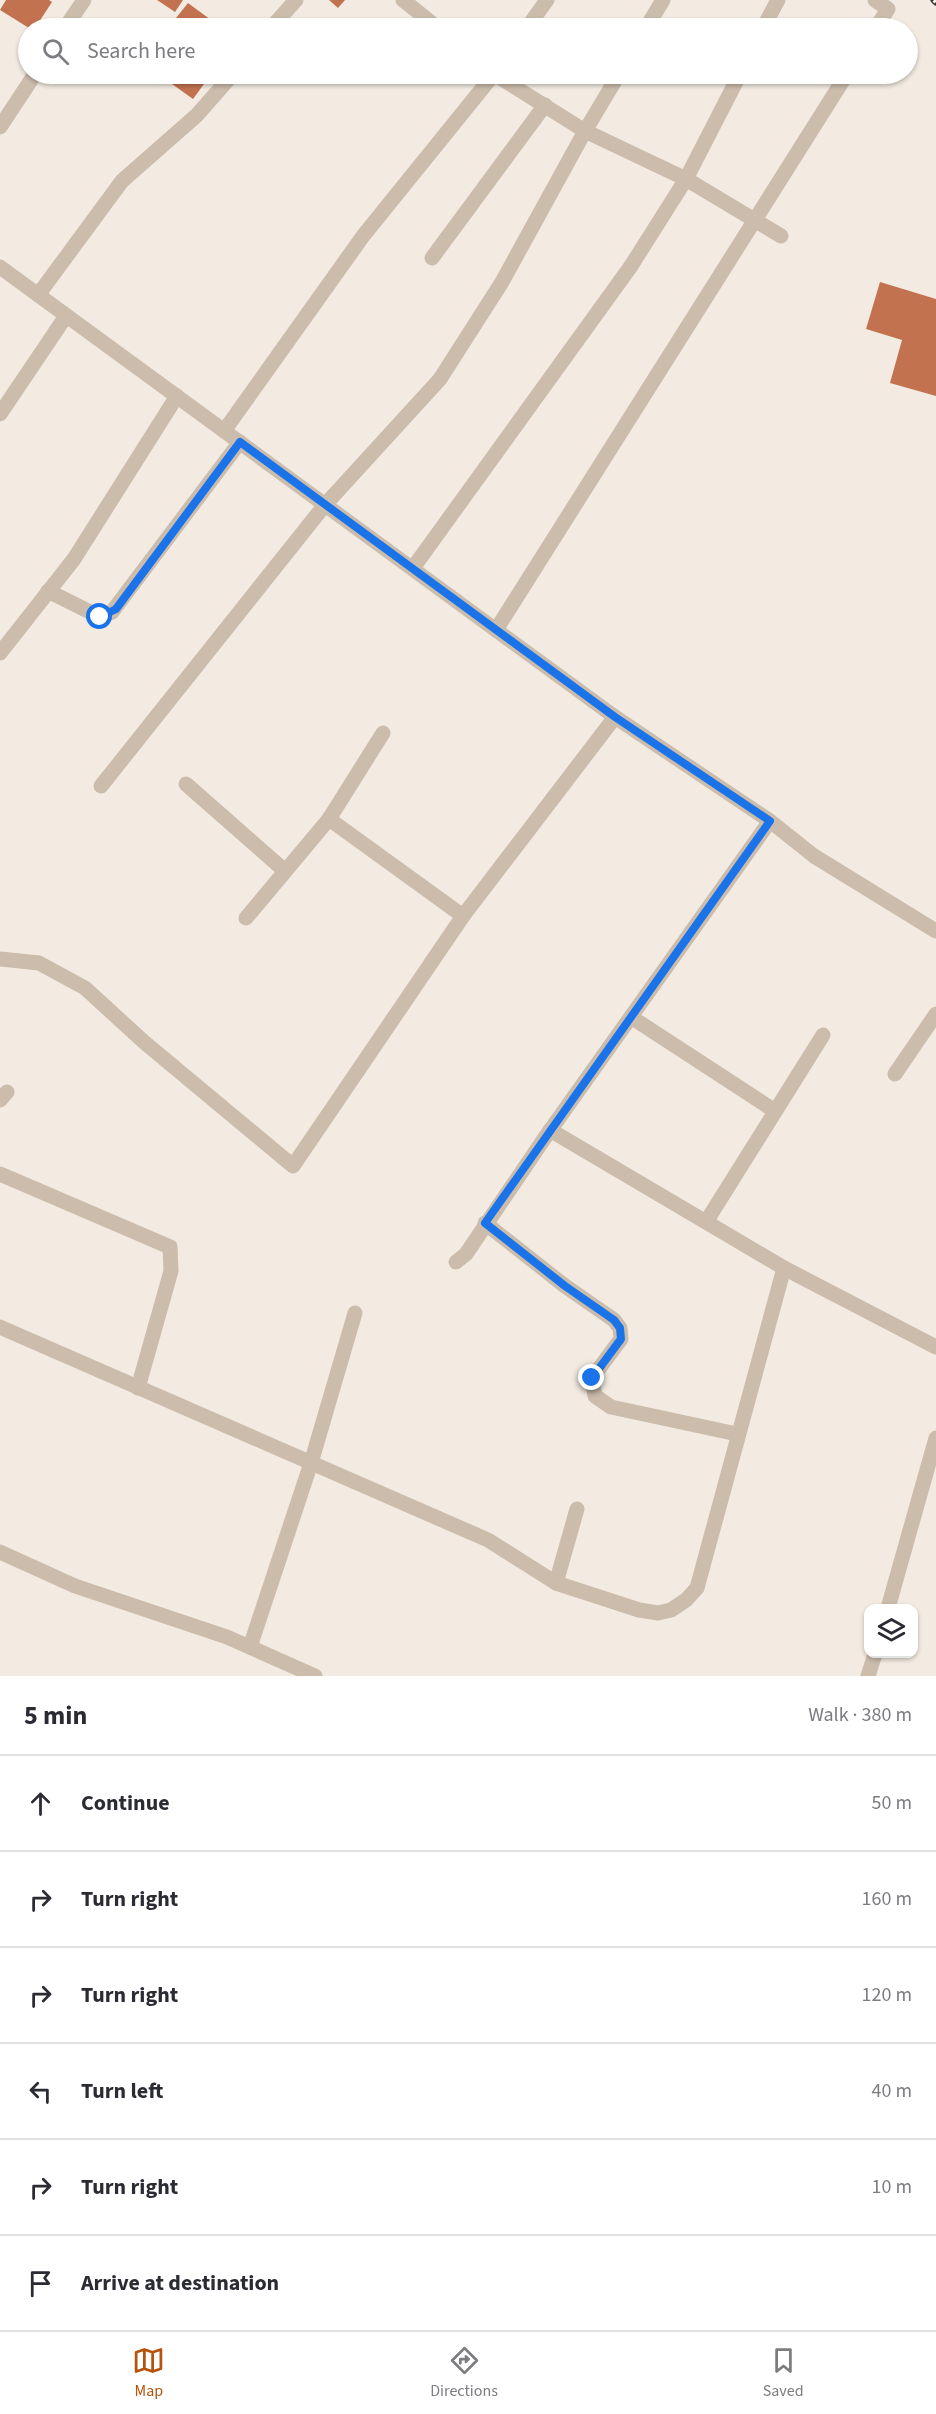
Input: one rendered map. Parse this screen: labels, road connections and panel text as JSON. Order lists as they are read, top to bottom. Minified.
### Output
{"page":{"search":"Search here","heading":["5 min","Walk · 380 m"],"list":[["Continue","50 m"],["Turn right","160 m"],["Turn right","120 m"],["Turn left","40 m"],["Turn right","10 m"],"Arrive at destination"],"nav":["Map","Directions","Saved"]}}
